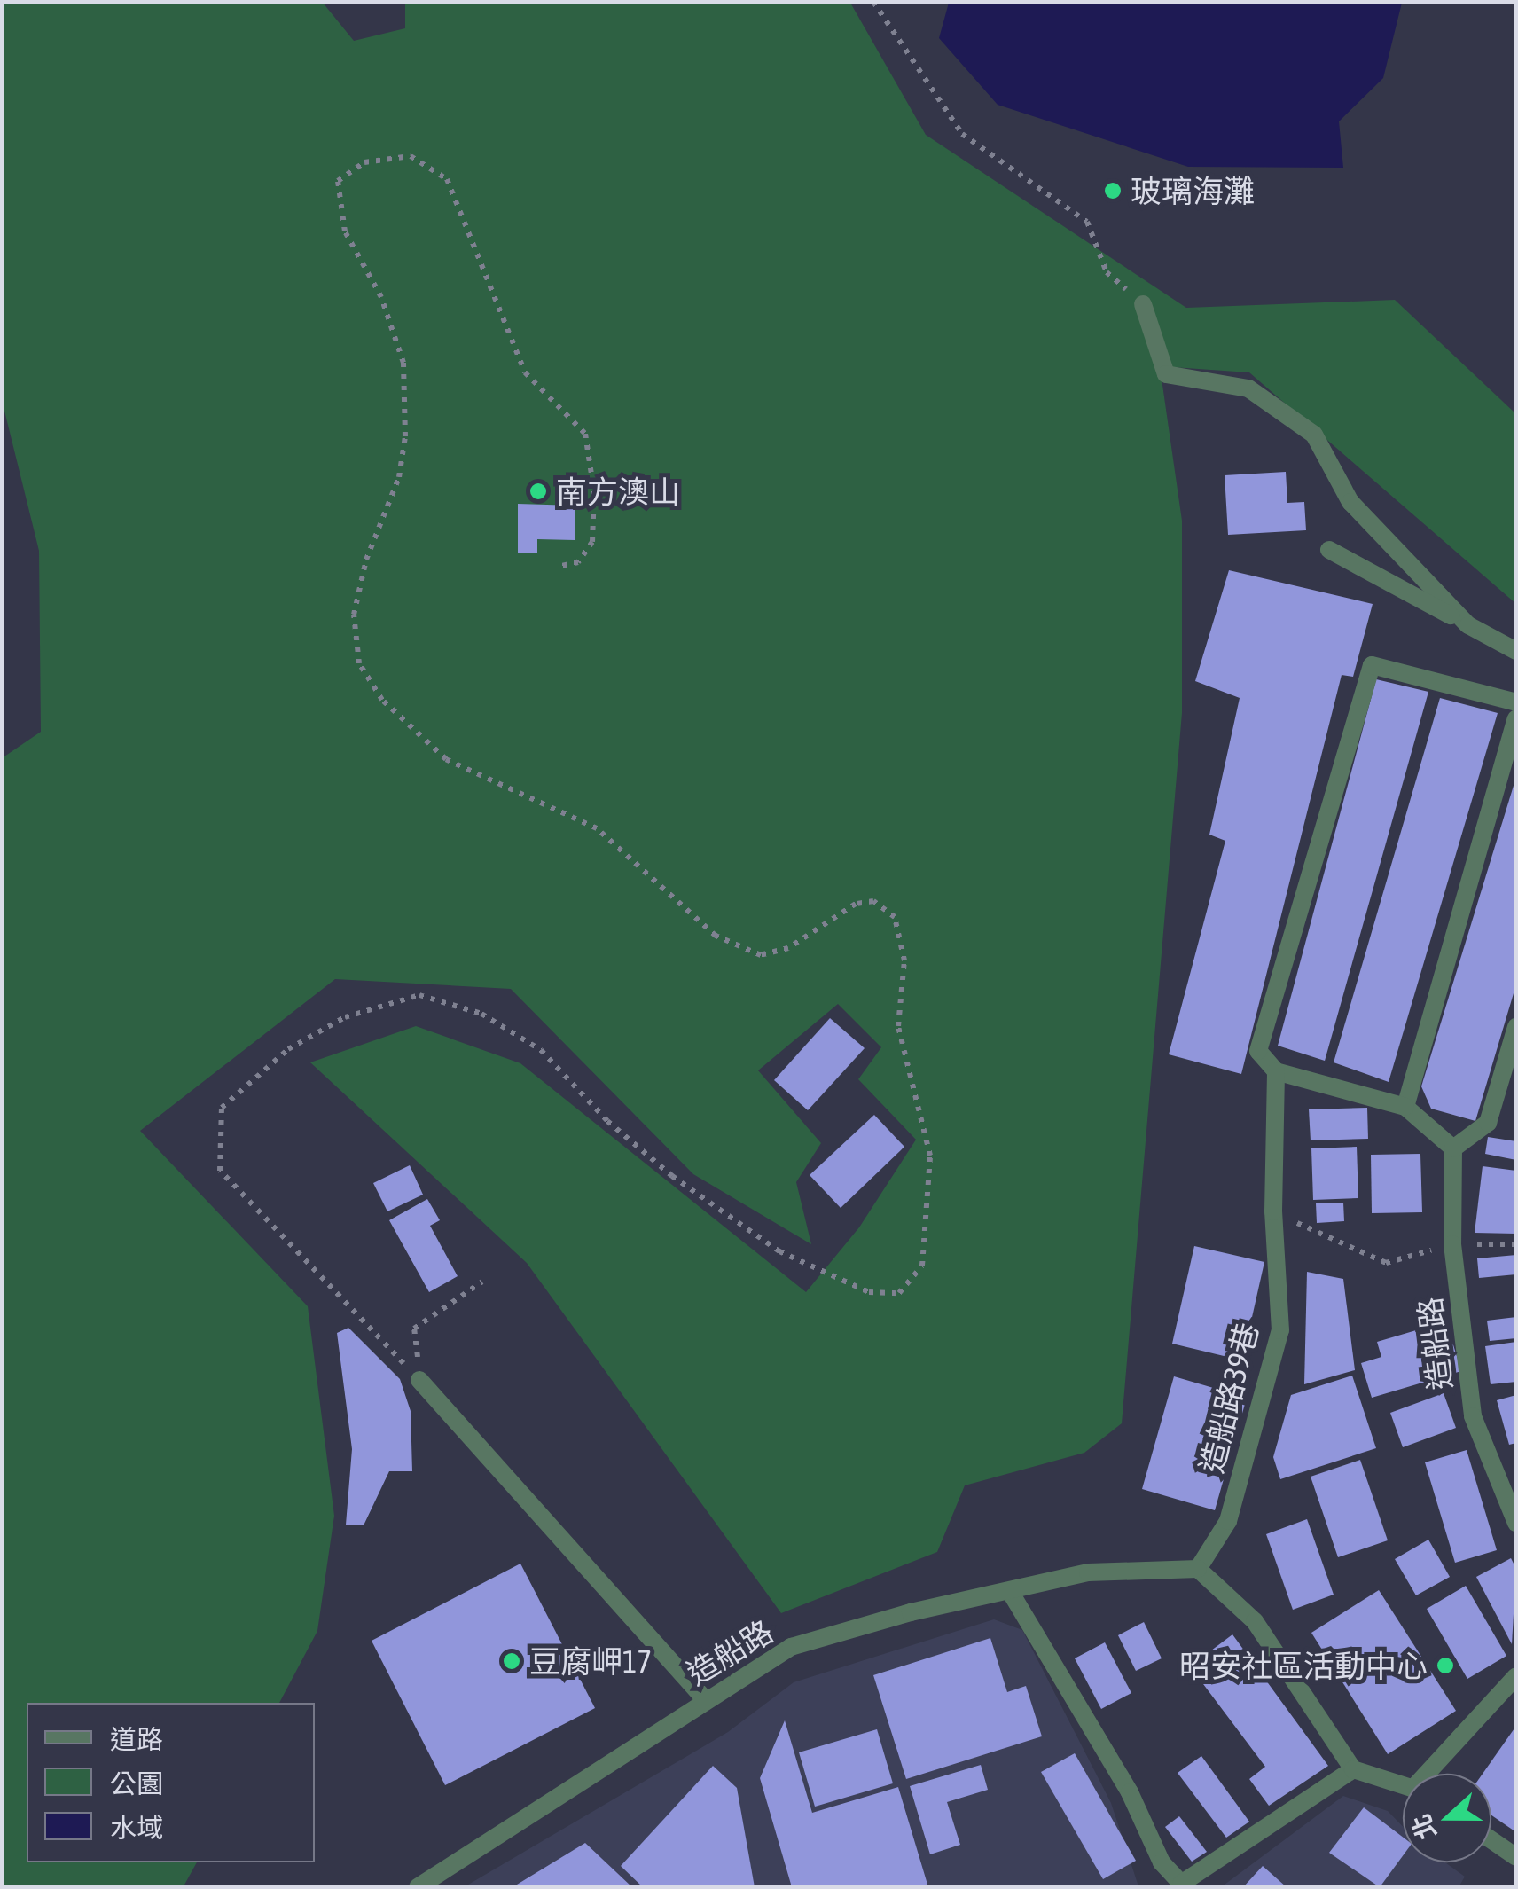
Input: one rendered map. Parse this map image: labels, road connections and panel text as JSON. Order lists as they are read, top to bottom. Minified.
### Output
{"streets":{"street":["造船路","造船路39巷"]},"crossings":[["造船路","造船路39巷"]],"places":["玻璃海灘","南方澳山","豆腐岬17","昭安社區活動中心"],"legend":["道路","公園","水域"],"north":"left"}
